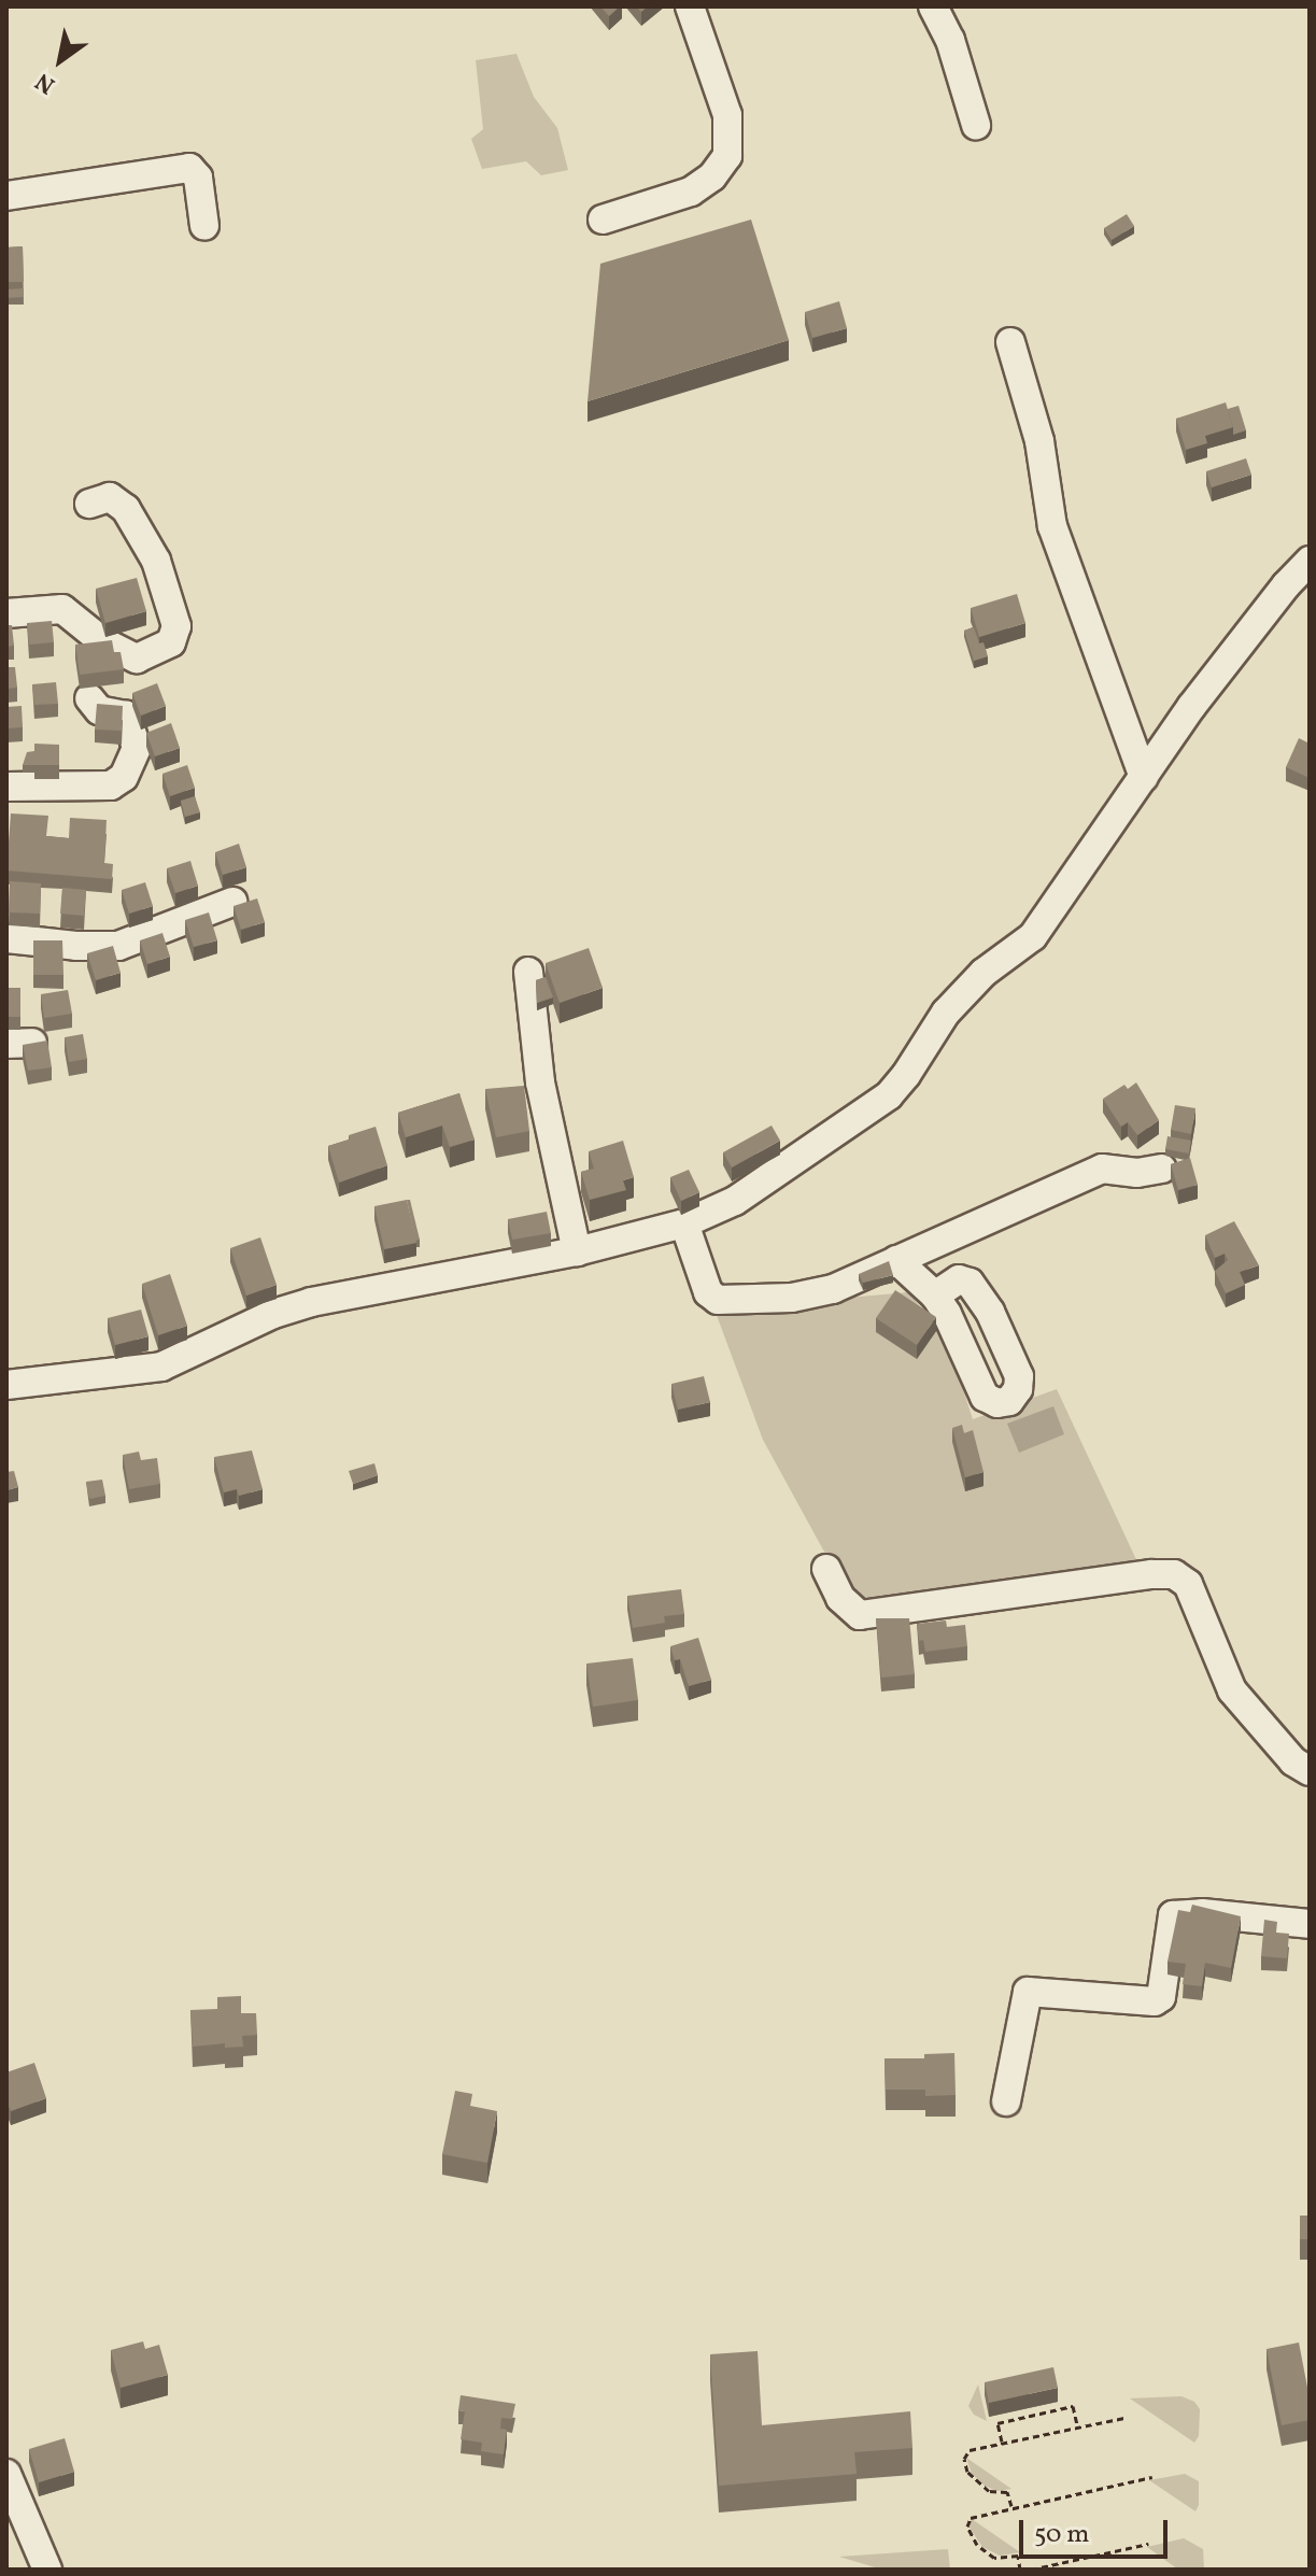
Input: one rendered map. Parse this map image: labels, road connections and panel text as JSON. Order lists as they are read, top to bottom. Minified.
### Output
{"scale_bar":"50 m","north":"bottom left"}
